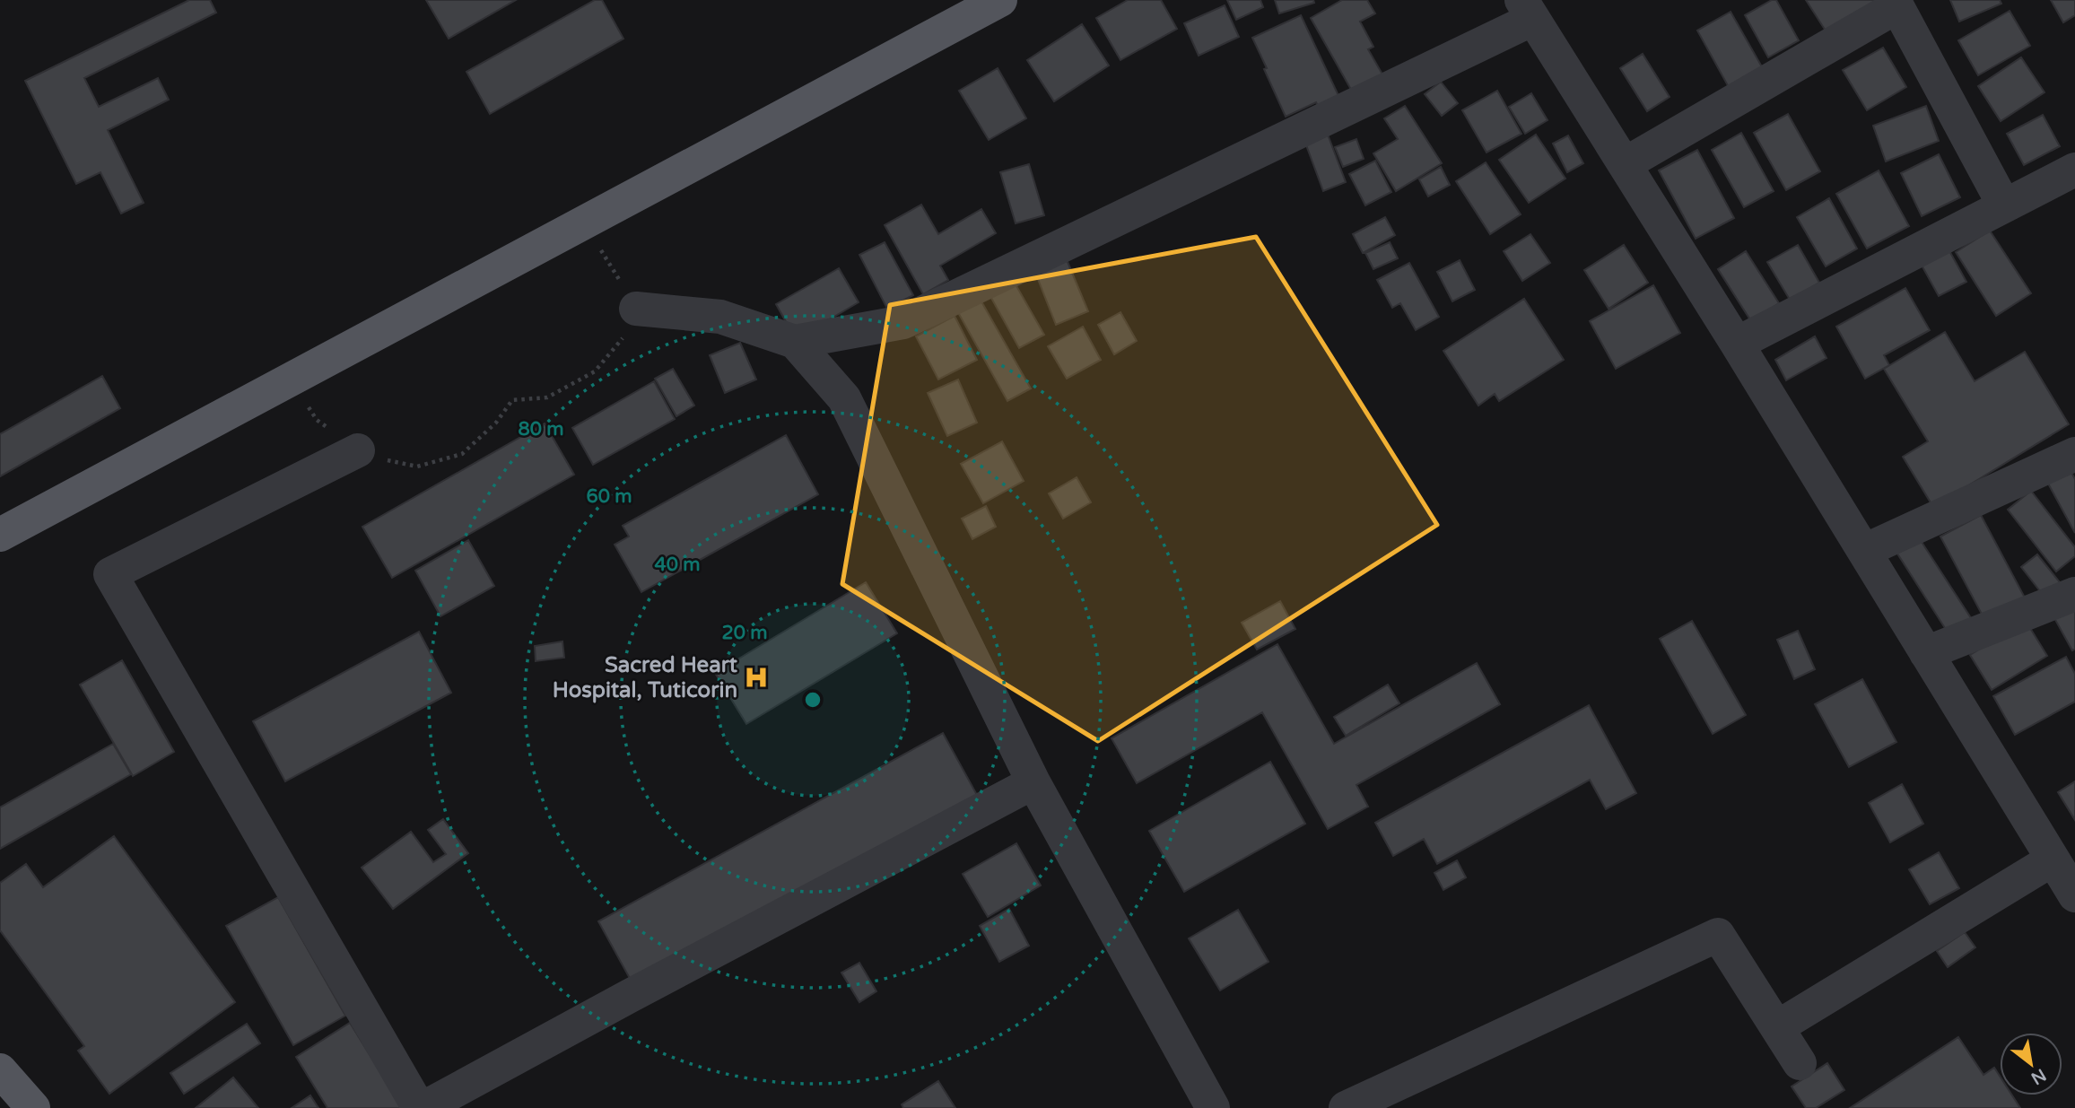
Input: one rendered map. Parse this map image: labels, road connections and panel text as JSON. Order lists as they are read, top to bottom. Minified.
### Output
{"places":{"hospital":["Sacred Heart Hospital, Tuticorin"]},"north":"bottom right","rings":["80 m","60 m","40 m","20 m"]}
